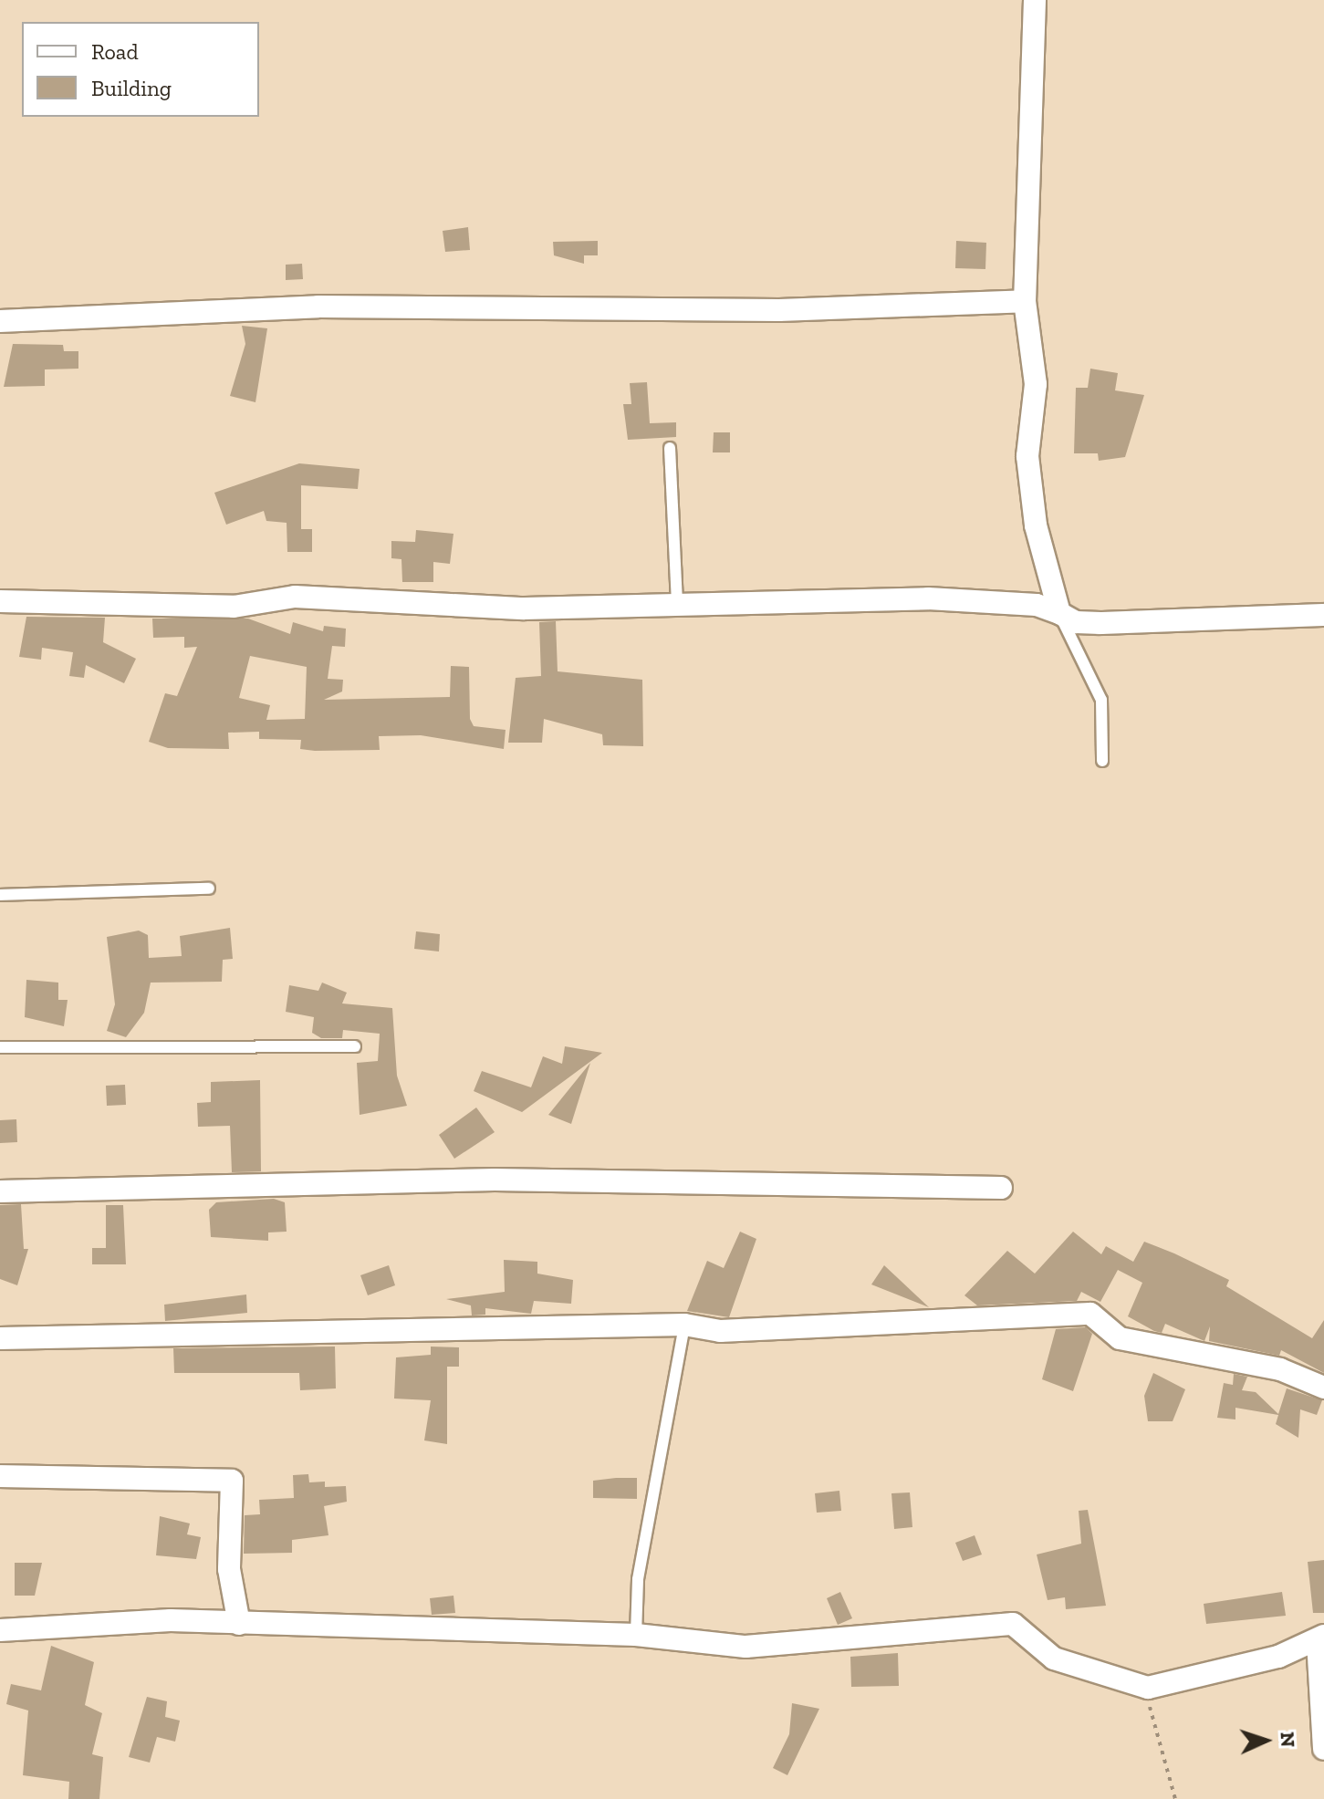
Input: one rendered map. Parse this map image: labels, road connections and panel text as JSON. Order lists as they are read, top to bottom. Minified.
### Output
{"legend":["Road","Building"],"north":"right"}
